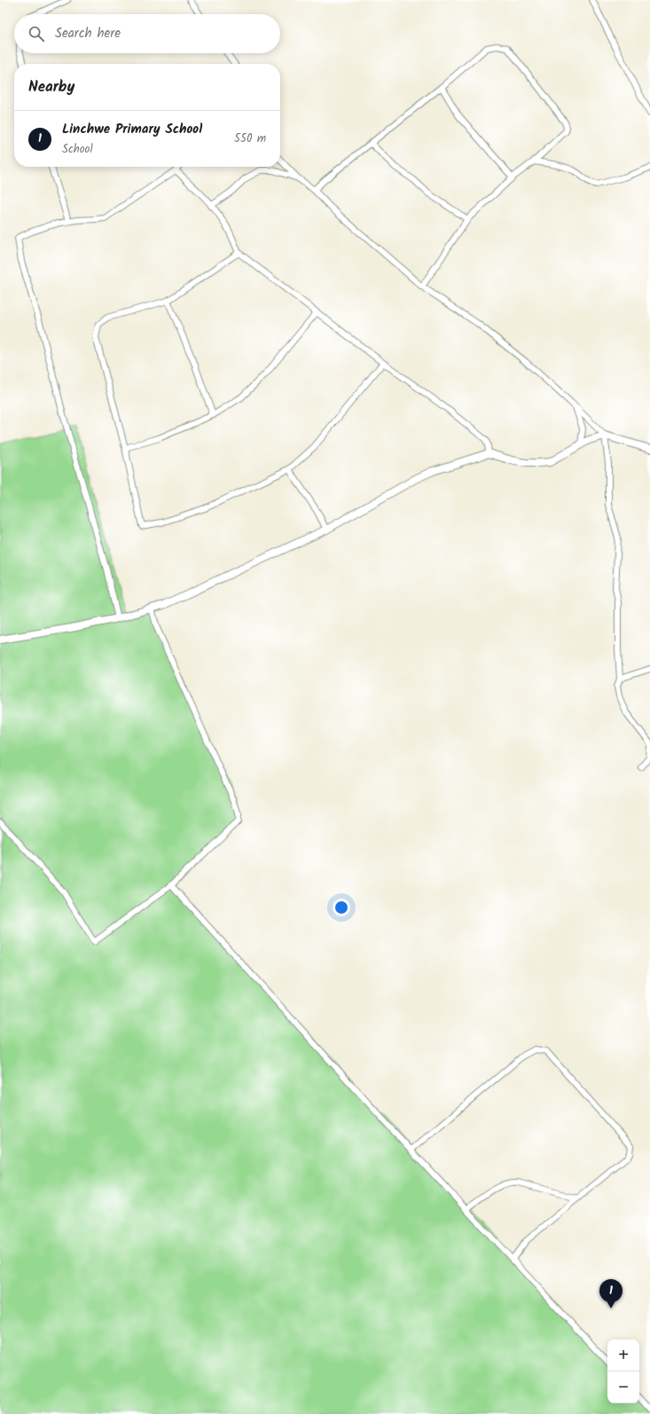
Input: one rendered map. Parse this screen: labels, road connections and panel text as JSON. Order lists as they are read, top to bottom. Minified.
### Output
{"page":{"search":"Search here","heading":"Nearby","list":[{"mark":"1","name":"Linchwe Primary School","note":"School","value":"550 m"}],"pins":"1","map_buttons":["+","−"]}}
